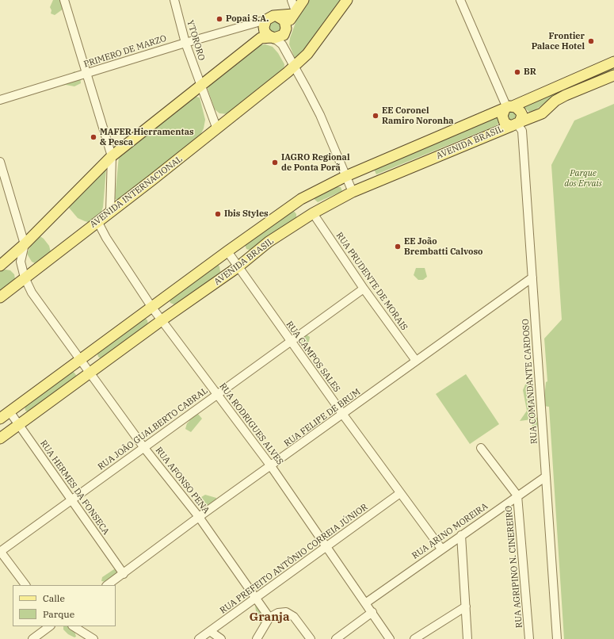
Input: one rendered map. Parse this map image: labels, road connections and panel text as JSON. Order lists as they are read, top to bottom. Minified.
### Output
{"streets":{"main road":["AVENIDA BRASIL","AVENIDA INTERNACIONAL"],"street":["YTORORO","PRIMERO DE MARZO","RUA PRUDENTE DE MORAIS","RUA CAMPOS SALES","RUA COMANDANTE CARDOSO","RUA FELIPE DE BRUM","RUA RODRIGUES ALVES","RUA JOÃO GUALBERTO CABRAL","RUA AFONSO PENA","RUA HERMES DA FONSECA","RUA ARINO MOREIRA","RUA PREFEITO ANTÔNIO CORREIA JÚNIOR","RUA AGRIPINO N. CINEREIRO"]},"crossings":[["YTORORO","PRIMERO DE MARZO"],["YTORORO","AVENIDA INTERNACIONAL"],["AVENIDA BRASIL","RUA PRUDENTE DE MORAIS"],["AVENIDA BRASIL","RUA CAMPOS SALES"],["AVENIDA BRASIL","RUA COMANDANTE CARDOSO"],["AVENIDA BRASIL","RUA RODRIGUES ALVES"],["AVENIDA BRASIL","RUA AFONSO PENA"],["AVENIDA BRASIL","RUA HERMES DA FONSECA"],["AVENIDA INTERNACIONAL","RUA RODRIGUES ALVES"],["AVENIDA INTERNACIONAL","RUA AFONSO PENA"],["RUA PRUDENTE DE MORAIS","RUA FELIPE DE BRUM"],["RUA PRUDENTE DE MORAIS","RUA JOÃO GUALBERTO CABRAL"],["RUA CAMPOS SALES","RUA FELIPE DE BRUM"],["RUA CAMPOS SALES","RUA JOÃO GUALBERTO CABRAL"],["RUA CAMPOS SALES","RUA ARINO MOREIRA"],["RUA CAMPOS SALES","RUA PREFEITO ANTÔNIO CORREIA JÚNIOR"],["RUA COMANDANTE CARDOSO","RUA FELIPE DE BRUM"],["RUA COMANDANTE CARDOSO","RUA ARINO MOREIRA"],["RUA FELIPE DE BRUM","RUA RODRIGUES ALVES"],["RUA FELIPE DE BRUM","RUA AFONSO PENA"],["RUA FELIPE DE BRUM","RUA HERMES DA FONSECA"],["RUA RODRIGUES ALVES","RUA JOÃO GUALBERTO CABRAL"],["RUA RODRIGUES ALVES","RUA ARINO MOREIRA"],["RUA RODRIGUES ALVES","RUA PREFEITO ANTÔNIO CORREIA JÚNIOR"],["RUA JOÃO GUALBERTO CABRAL","RUA AFONSO PENA"],["RUA JOÃO GUALBERTO CABRAL","RUA HERMES DA FONSECA"],["RUA AFONSO PENA","RUA PREFEITO ANTÔNIO CORREIA JÚNIOR"],["RUA ARINO MOREIRA","RUA AGRIPINO N. CINEREIRO"]],"districts":["Granja"],"parks":["Parque dos Ervais"],"places":["Popai S.A.","Frontier Palace Hotel","BR","EE Coronel Ramiro Noronha","MAFER Hierramentas & Pesca","IAGRO Regional de Ponta Porã","Ibis Styles","EE João Brembatti Calvoso"],"legend":["Calle","Parque"]}
